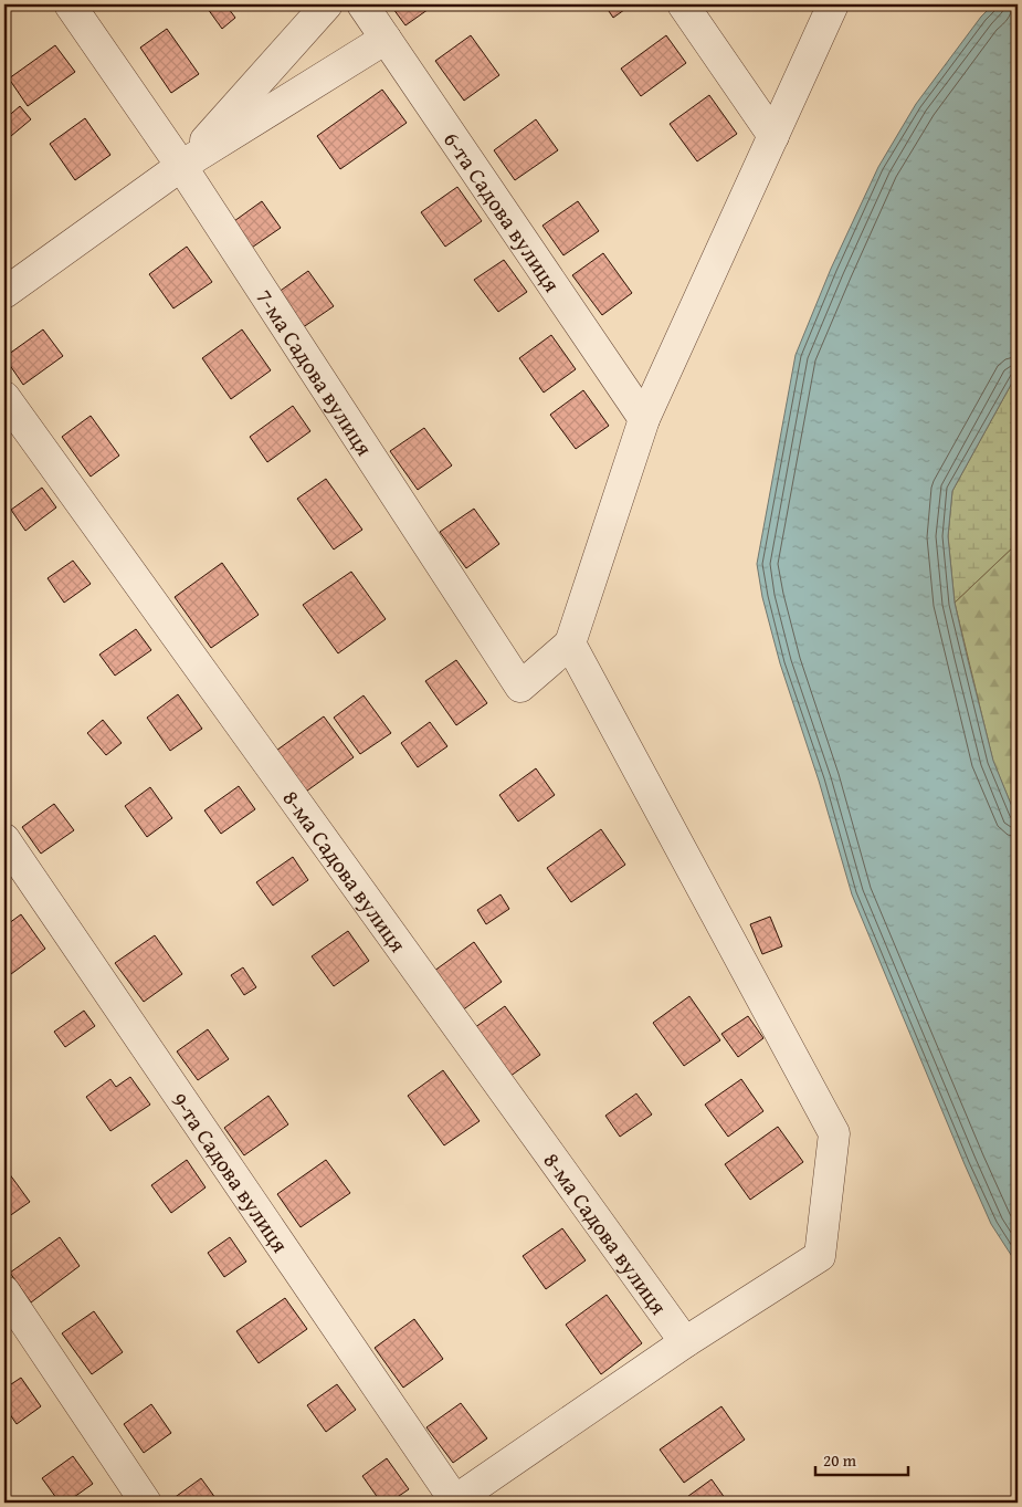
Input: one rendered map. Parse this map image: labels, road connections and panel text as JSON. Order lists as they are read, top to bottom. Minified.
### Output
{"streets":{"street":["6-та Садова вулиця","7-ма Садова вулиця","8-ма Садова вулиця","9-та Садова вулиця"]},"scale_bar":"20 m"}
